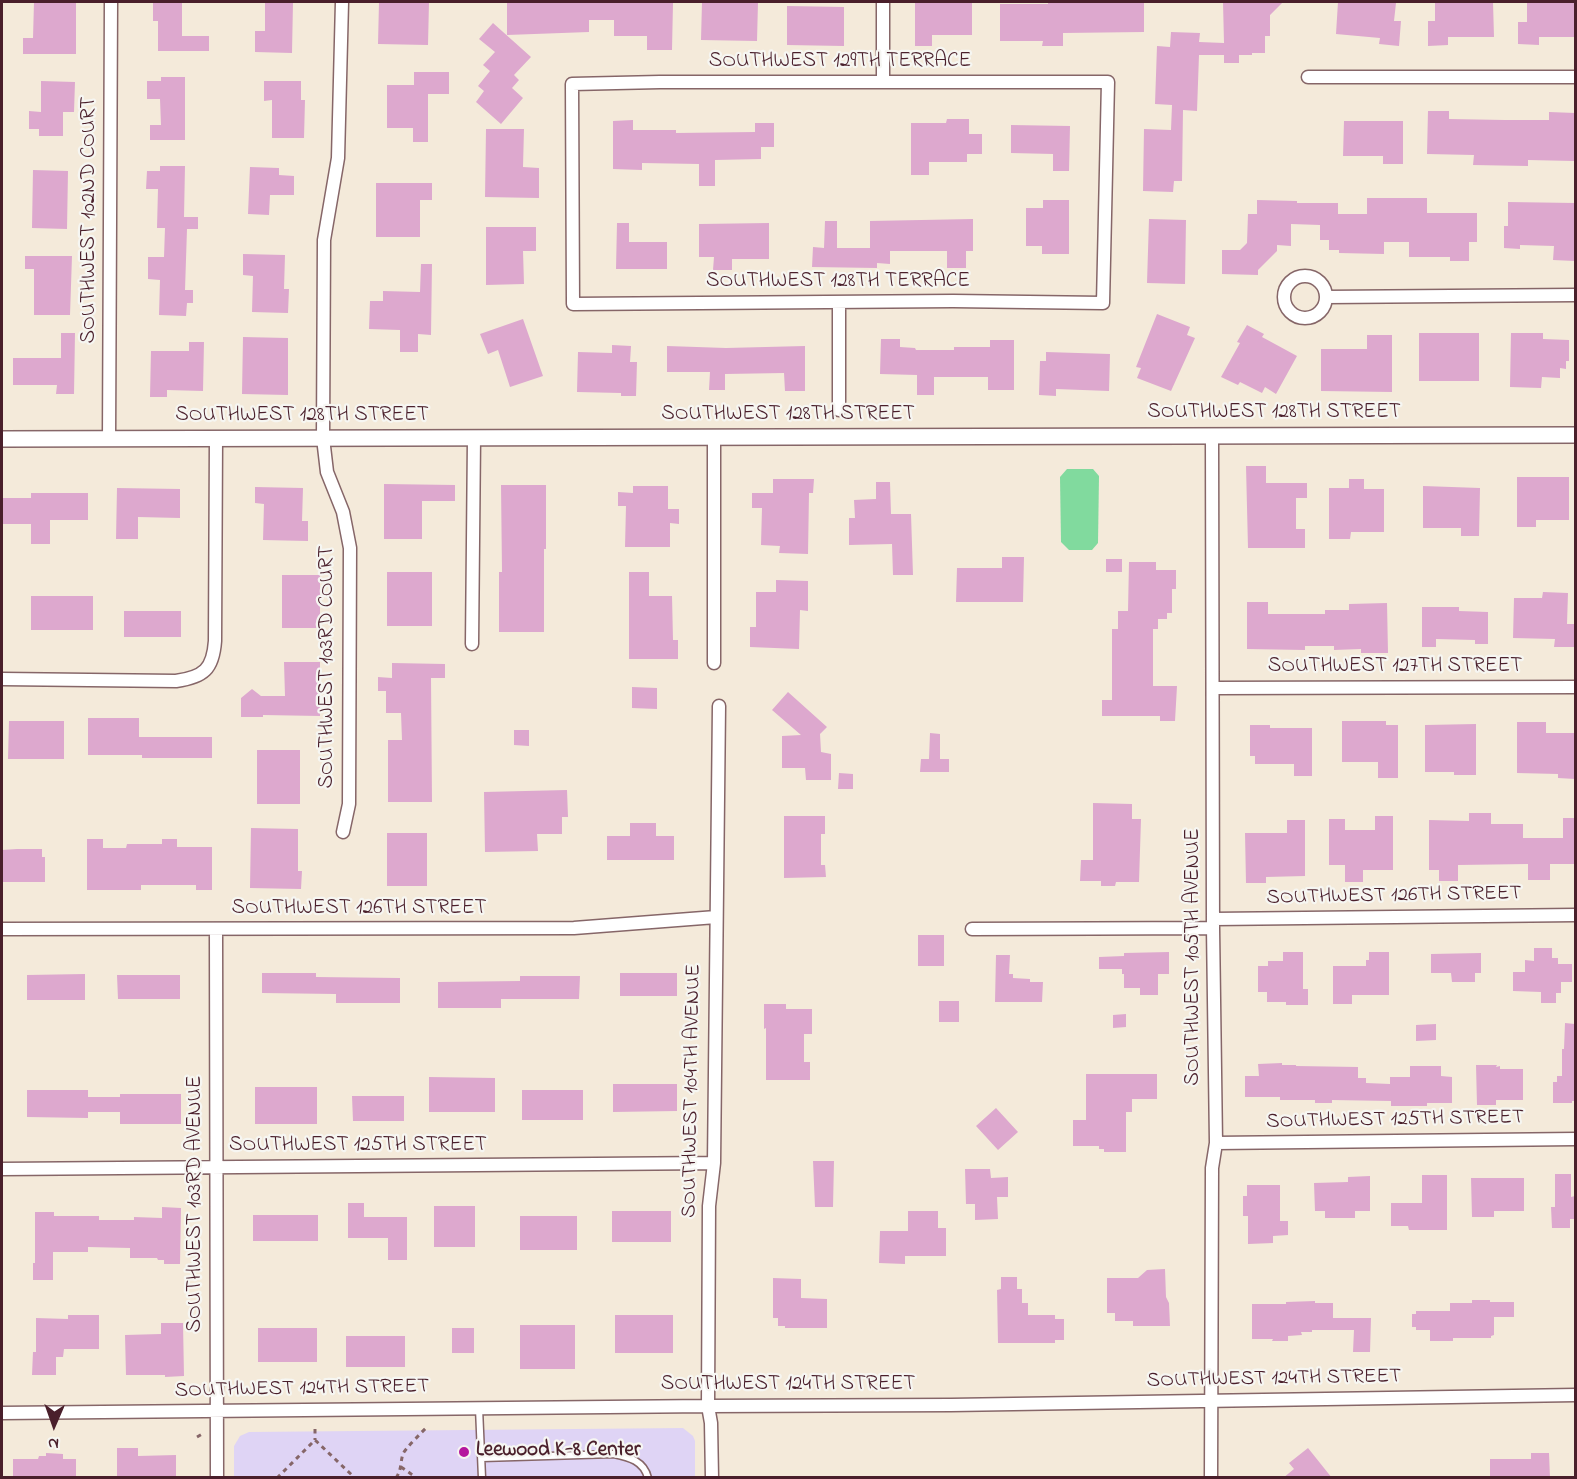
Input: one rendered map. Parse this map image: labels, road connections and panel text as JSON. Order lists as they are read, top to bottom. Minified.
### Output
{"streets":{"street":["SOUTHWEST 129TH TERRACE","SOUTHWEST 102ND COURT","SOUTHWEST 128TH TERRACE","SOUTHWEST 128TH STREET","SOUTHWEST 103RD COURT","SOUTHWEST 127TH STREET","SOUTHWEST 126TH STREET","SOUTHWEST 105TH AVENUE","SOUTHWEST 104TH AVENUE","SOUTHWEST 125TH STREET","SOUTHWEST 103RD AVENUE","SOUTHWEST 124TH STREET"]},"crossings":[["SOUTHWEST 129TH TERRACE","SOUTHWEST 128TH TERRACE"],["SOUTHWEST 102ND COURT","SOUTHWEST 128TH STREET"],["SOUTHWEST 128TH STREET","SOUTHWEST 103RD COURT"],["SOUTHWEST 128TH STREET","SOUTHWEST 105TH AVENUE"],["SOUTHWEST 127TH STREET","SOUTHWEST 105TH AVENUE"],["SOUTHWEST 126TH STREET","SOUTHWEST 105TH AVENUE"],["SOUTHWEST 126TH STREET","SOUTHWEST 104TH AVENUE"],["SOUTHWEST 126TH STREET","SOUTHWEST 103RD AVENUE"],["SOUTHWEST 105TH AVENUE","SOUTHWEST 125TH STREET"],["SOUTHWEST 105TH AVENUE","SOUTHWEST 124TH STREET"],["SOUTHWEST 104TH AVENUE","SOUTHWEST 125TH STREET"],["SOUTHWEST 104TH AVENUE","SOUTHWEST 124TH STREET"],["SOUTHWEST 125TH STREET","SOUTHWEST 103RD AVENUE"],["SOUTHWEST 103RD AVENUE","SOUTHWEST 124TH STREET"]],"places":["Leewood K-8 Center"],"north":"bottom"}
